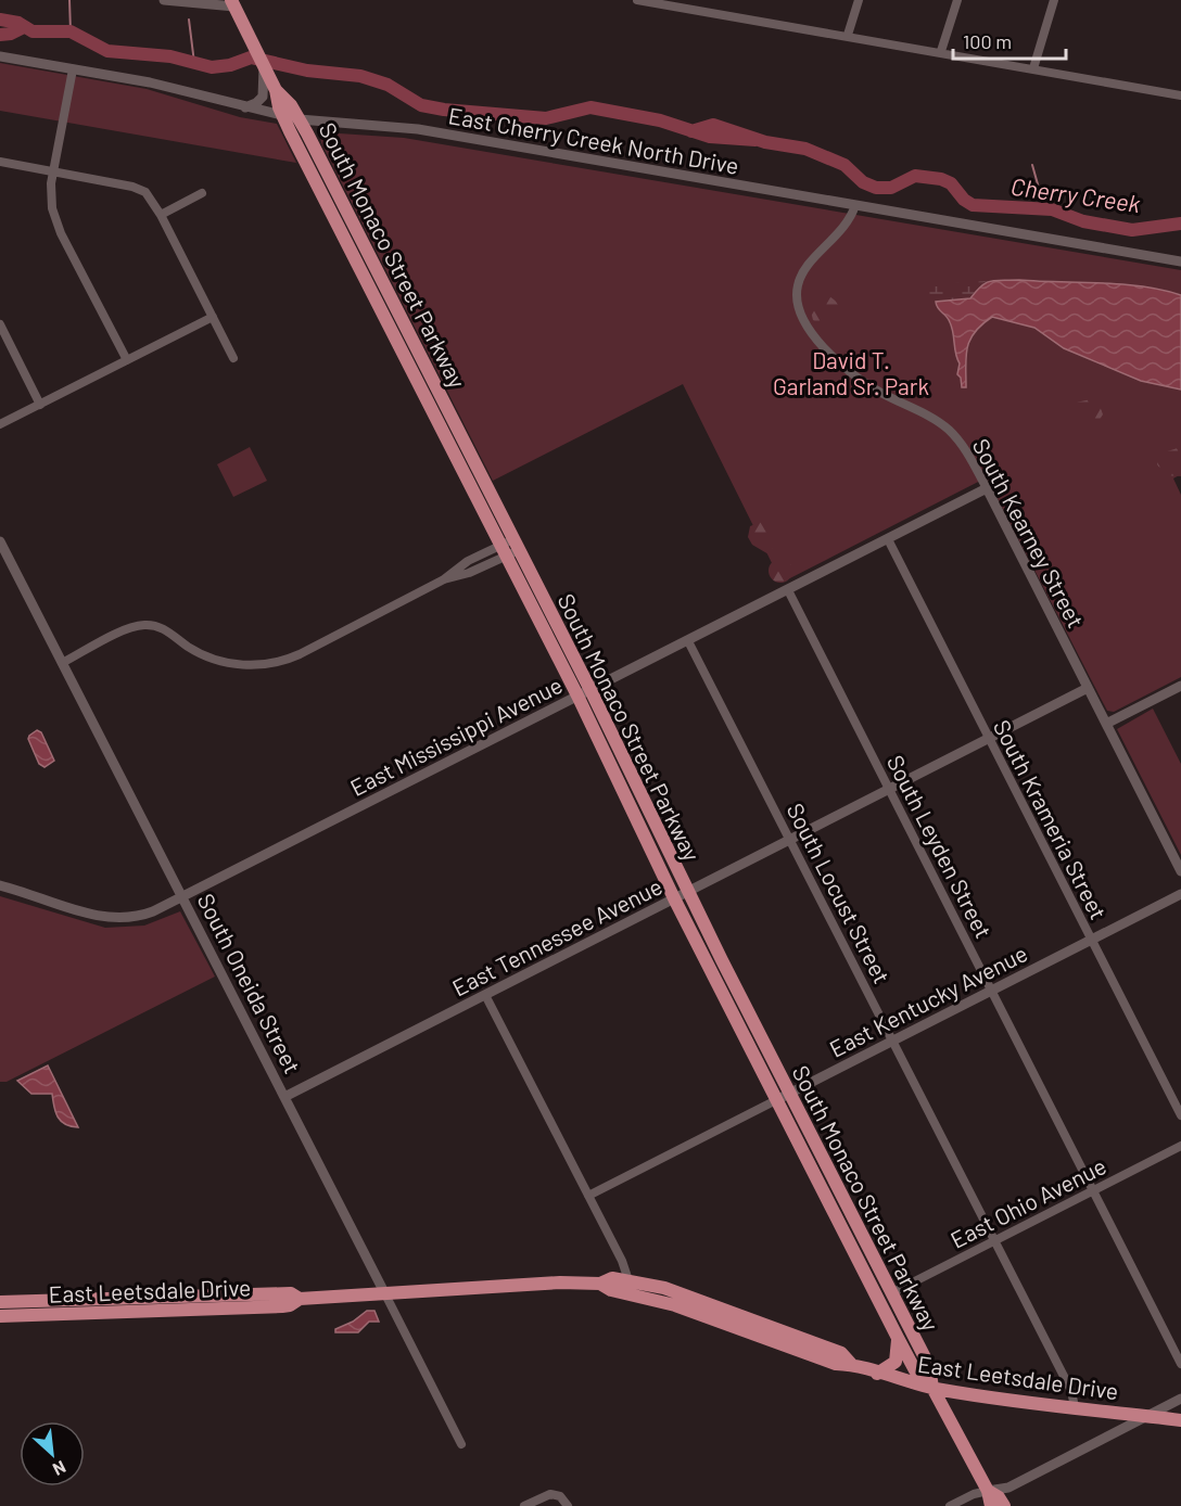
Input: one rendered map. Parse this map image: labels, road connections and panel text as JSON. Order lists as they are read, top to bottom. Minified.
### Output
{"streets":{"main road":["South Monaco Street Parkway","East Leetsdale Drive"],"street":["East Cherry Creek North Drive","South Kearney Street","East Mississippi Avenue","South Krameria Street","South Leyden Street","South Locust Street","East Tennessee Avenue","South Oneida Street","East Kentucky Avenue","East Ohio Avenue"]},"crossings":[["East Cherry Creek North Drive","South Monaco Street Parkway"],["East Cherry Creek North Drive","South Kearney Street"],["South Monaco Street Parkway","East Mississippi Avenue"],["South Monaco Street Parkway","East Tennessee Avenue"],["South Monaco Street Parkway","East Kentucky Avenue"],["South Monaco Street Parkway","East Ohio Avenue"],["South Monaco Street Parkway","East Leetsdale Drive"],["South Kearney Street","East Mississippi Avenue"],["South Kearney Street","East Tennessee Avenue"],["East Mississippi Avenue","South Krameria Street"],["East Mississippi Avenue","South Leyden Street"],["East Mississippi Avenue","South Locust Street"],["East Mississippi Avenue","South Oneida Street"],["South Krameria Street","East Tennessee Avenue"],["South Krameria Street","East Kentucky Avenue"],["South Leyden Street","East Tennessee Avenue"],["South Leyden Street","East Kentucky Avenue"],["South Leyden Street","East Ohio Avenue"],["South Locust Street","East Tennessee Avenue"],["South Locust Street","East Kentucky Avenue"],["South Locust Street","East Ohio Avenue"],["South Locust Street","East Leetsdale Drive"],["East Tennessee Avenue","South Oneida Street"],["South Oneida Street","East Leetsdale Drive"]],"water":["Cherry Creek"],"parks":["David T. Garland Sr. Park"],"scale_bar":"100 m","north":"bottom right"}
